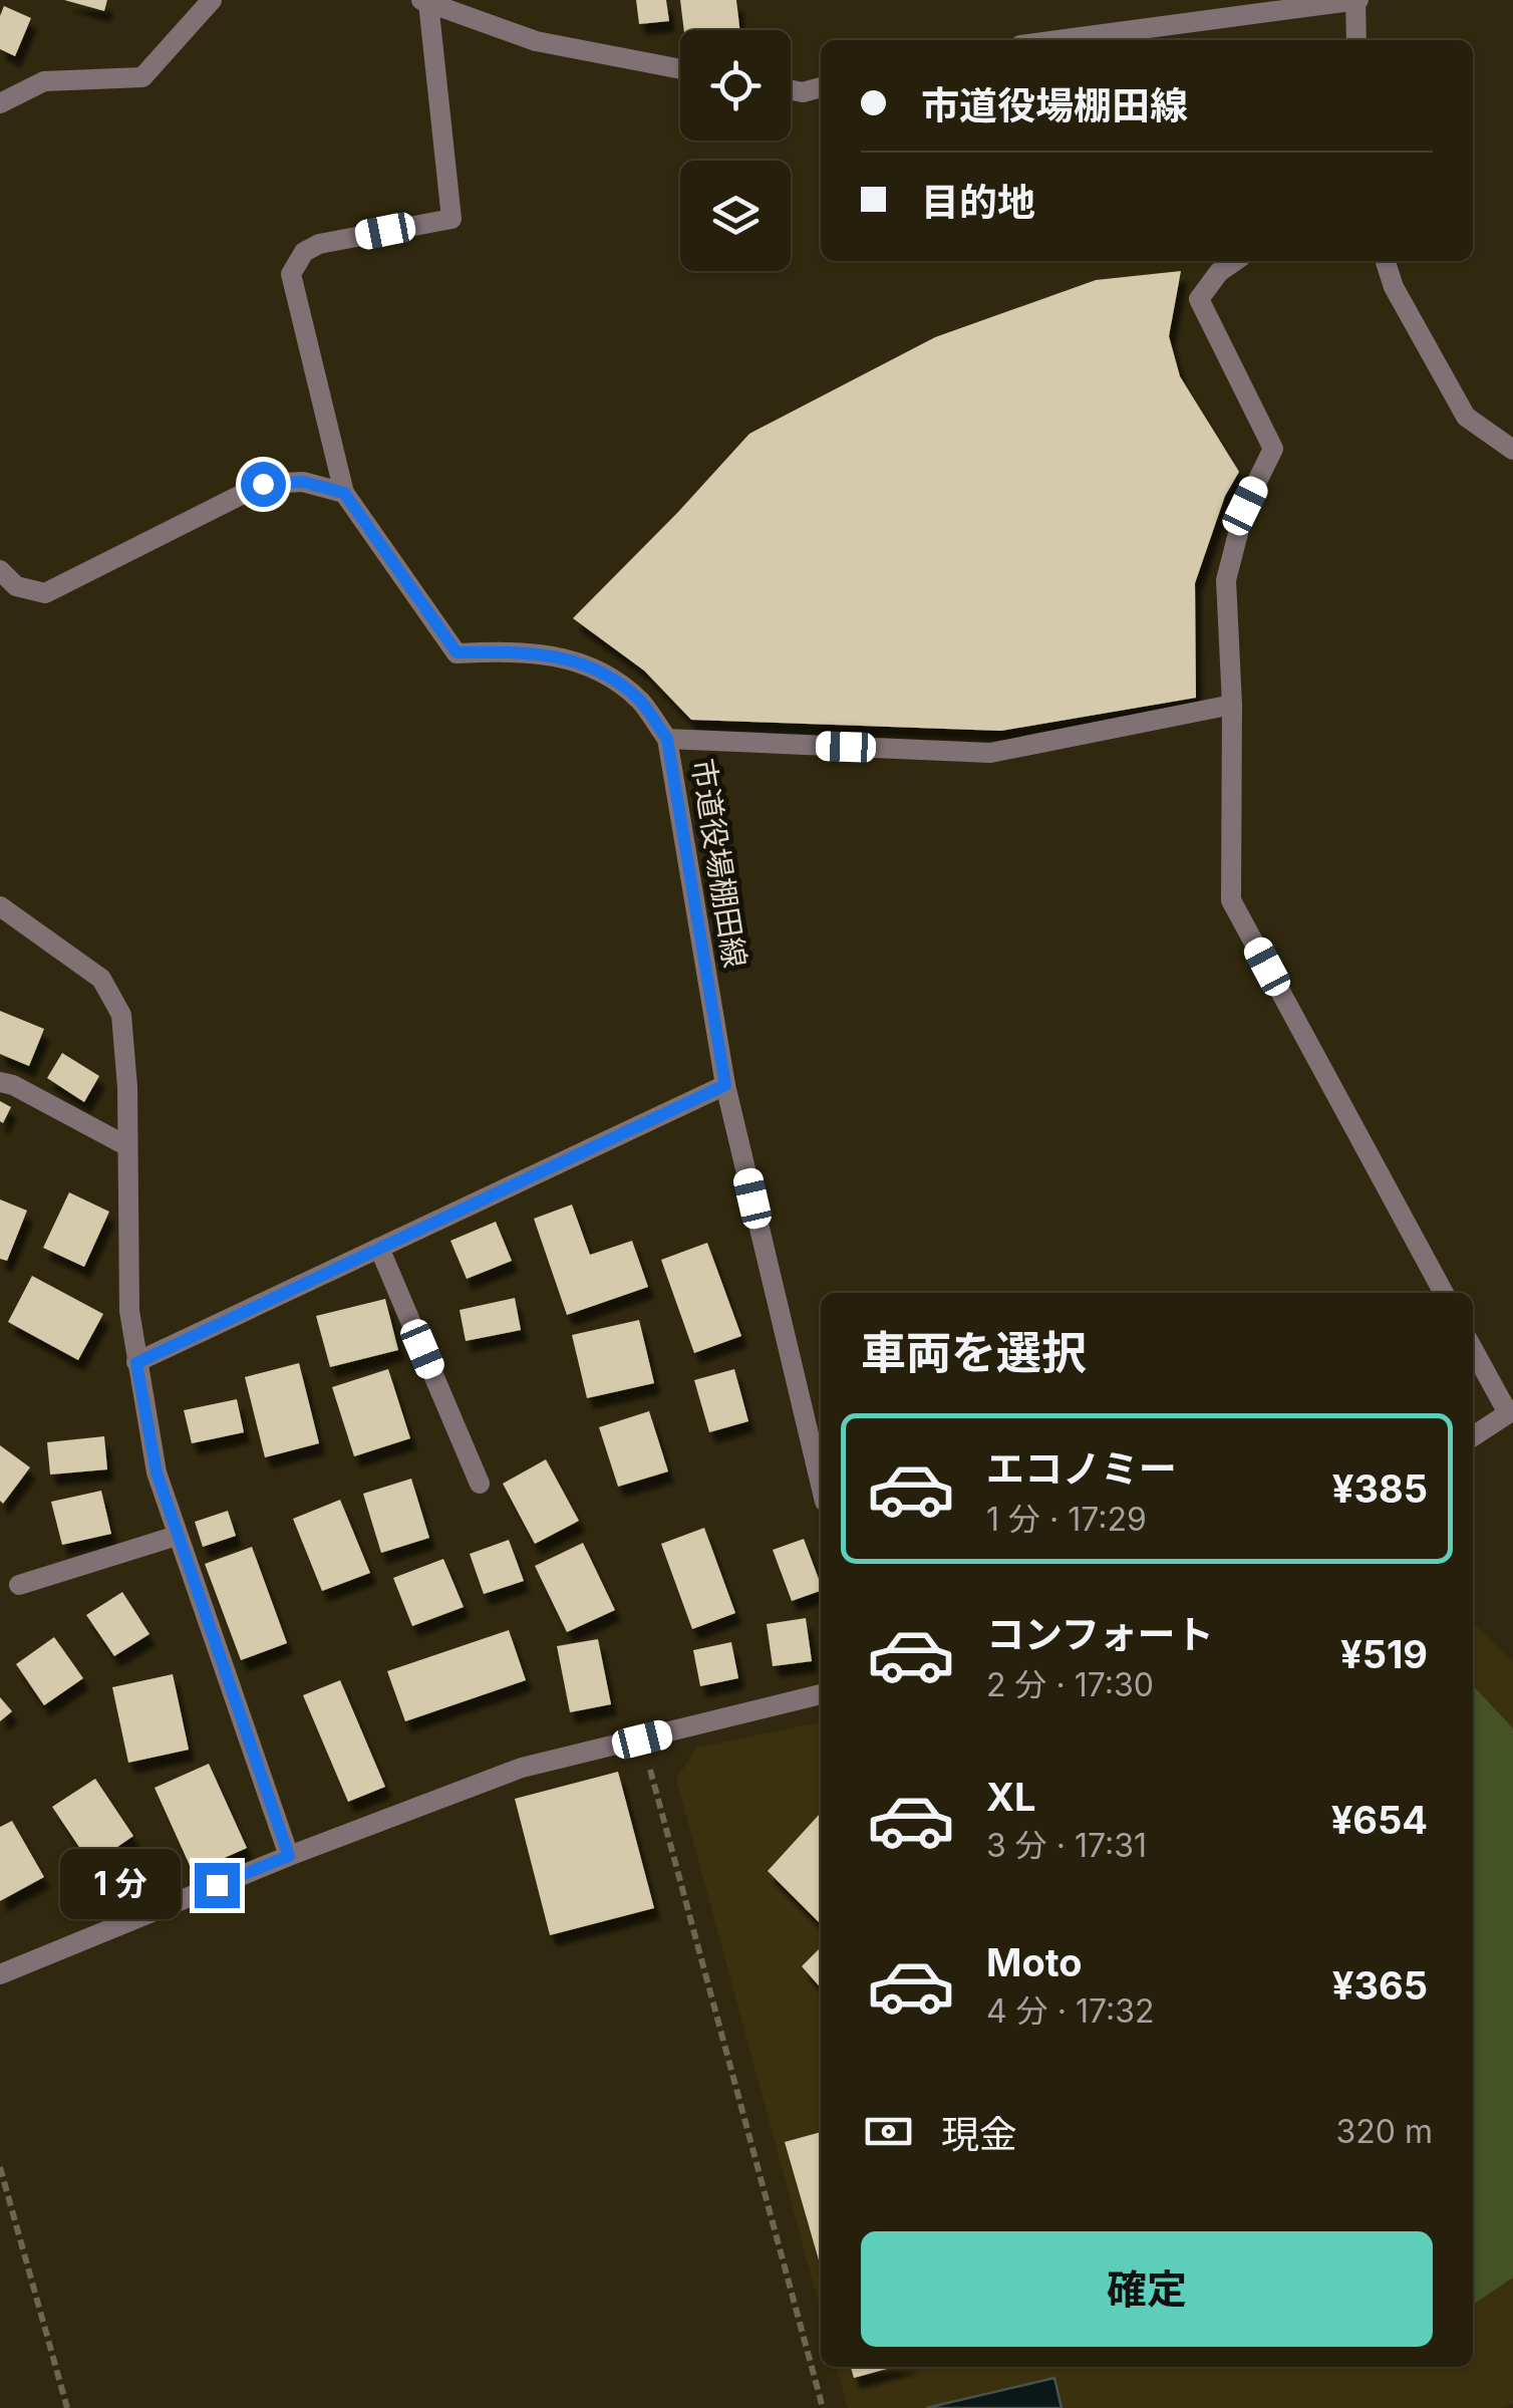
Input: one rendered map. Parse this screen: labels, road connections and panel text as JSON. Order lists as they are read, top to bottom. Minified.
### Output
{"streets":{"street":["市道役場棚田線"]},"page":{"banner":["市道役場棚田線","目的地"],"heading":"車両を選択","list":[{"name":"エコノミー","note":"1 分 · 17:29","value":"¥385"},{"name":"コンフォート","note":"2 分 · 17:30","value":"¥519"},{"name":"XL","note":"3 分 · 17:31","value":"¥654"},{"name":"Moto","note":"4 分 · 17:32","value":"¥365"}],"bubble":"1 分","pay":["現金","320 m"],"buttons":"確定"}}
